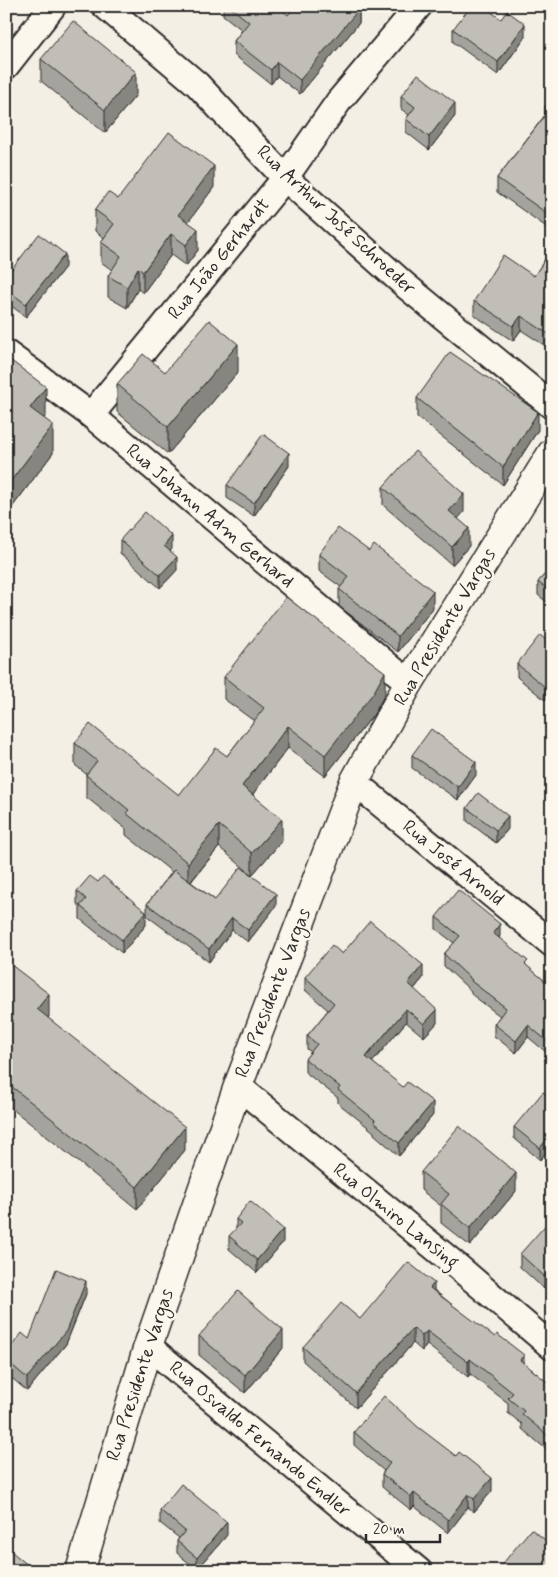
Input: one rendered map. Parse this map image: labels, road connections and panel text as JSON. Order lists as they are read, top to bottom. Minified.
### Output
{"streets":{"main road":["Rua Presidente Vargas"],"street":["Rua Arthur José Schroeder","Rua João Gerhardt","Rua Johann Adm Gerhard","Rua José Arnold","Rua Olmiro Lansing","Rua Osvaldo Fernando Endler"]},"crossings":[["Rua Arthur José Schroeder","Rua João Gerhardt"],["Rua João Gerhardt","Rua Johann Adm Gerhard"],["Rua Johann Adm Gerhard","Rua Presidente Vargas"],["Rua Presidente Vargas","Rua José Arnold"],["Rua Presidente Vargas","Rua Olmiro Lansing"],["Rua Presidente Vargas","Rua Osvaldo Fernando Endler"]],"scale_bar":"20 m"}
